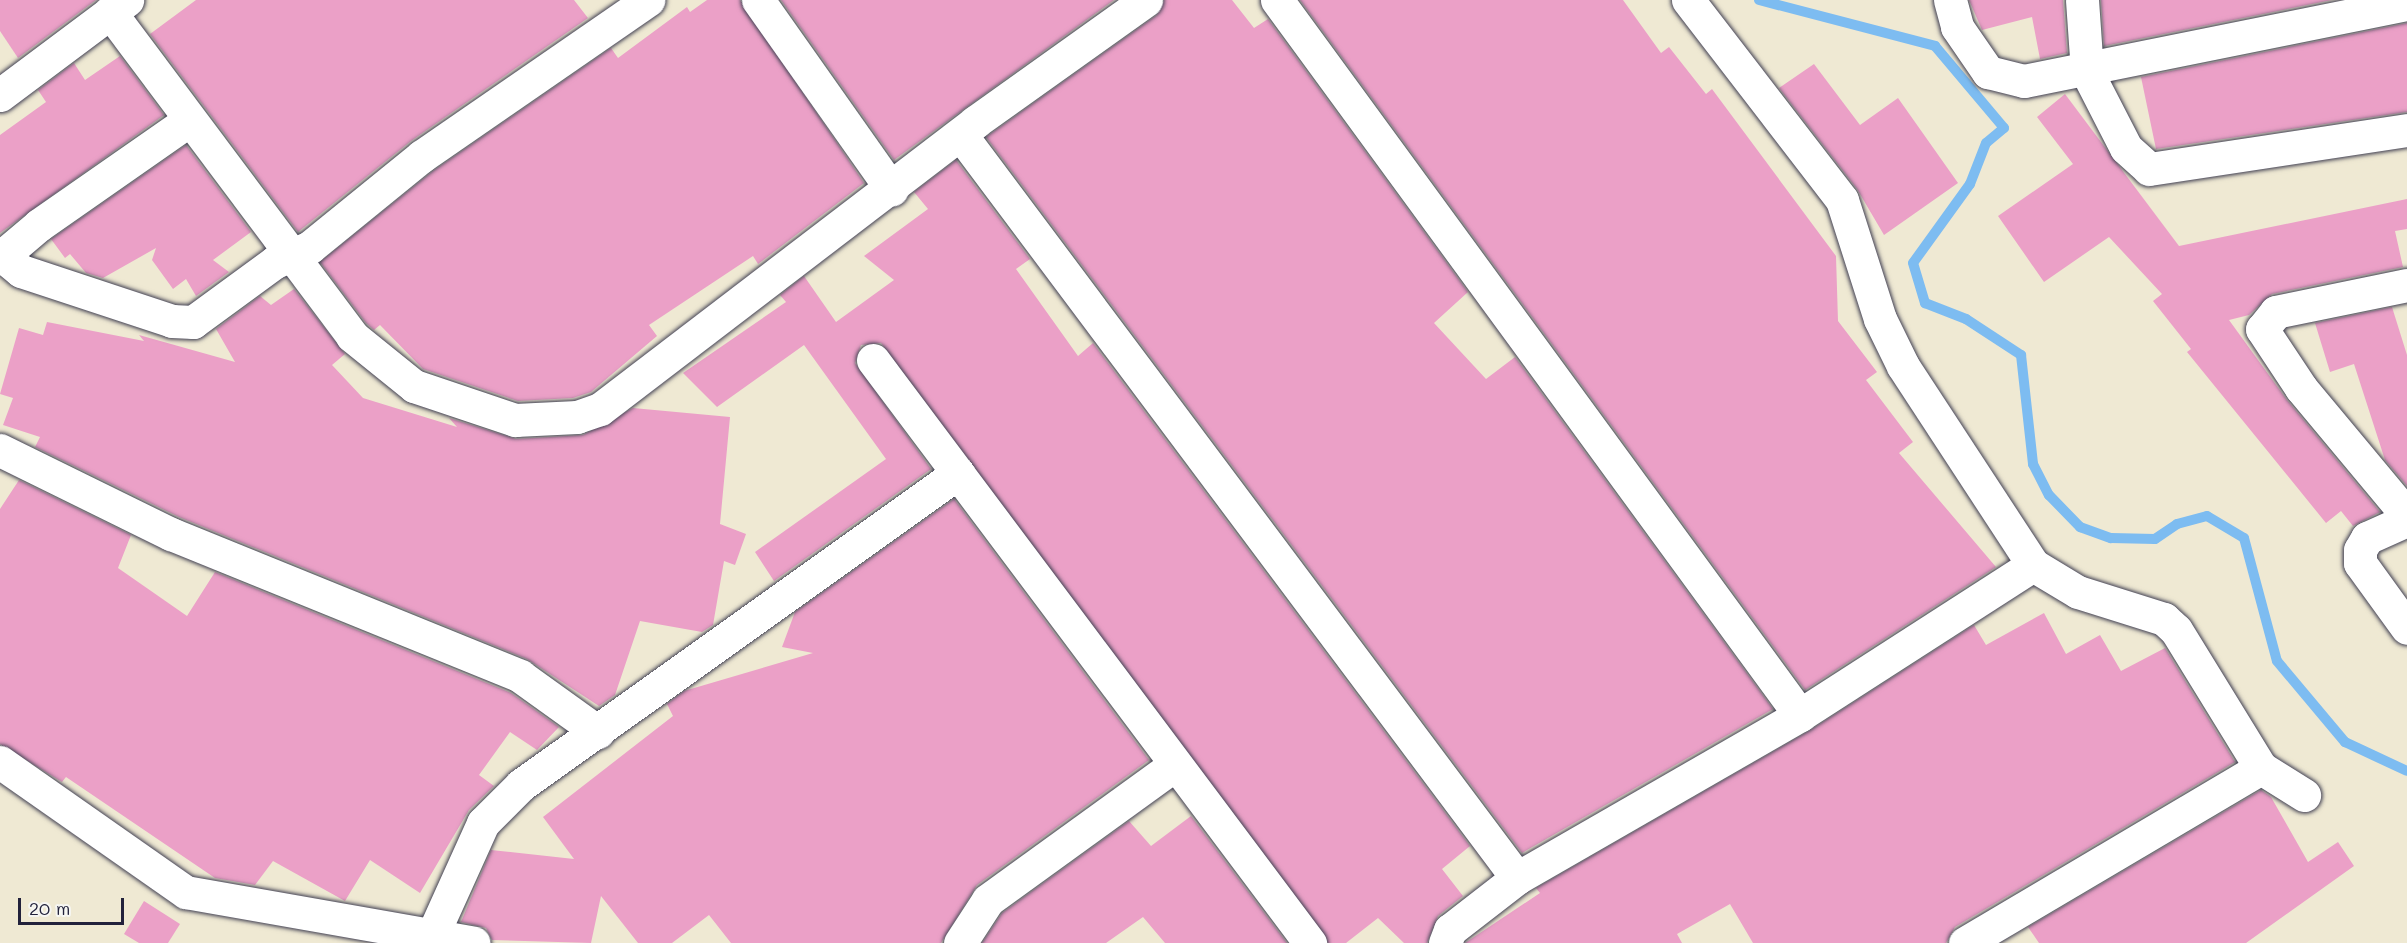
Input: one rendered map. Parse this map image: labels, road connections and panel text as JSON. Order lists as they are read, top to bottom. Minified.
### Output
{"scale_bar":"20 m"}
